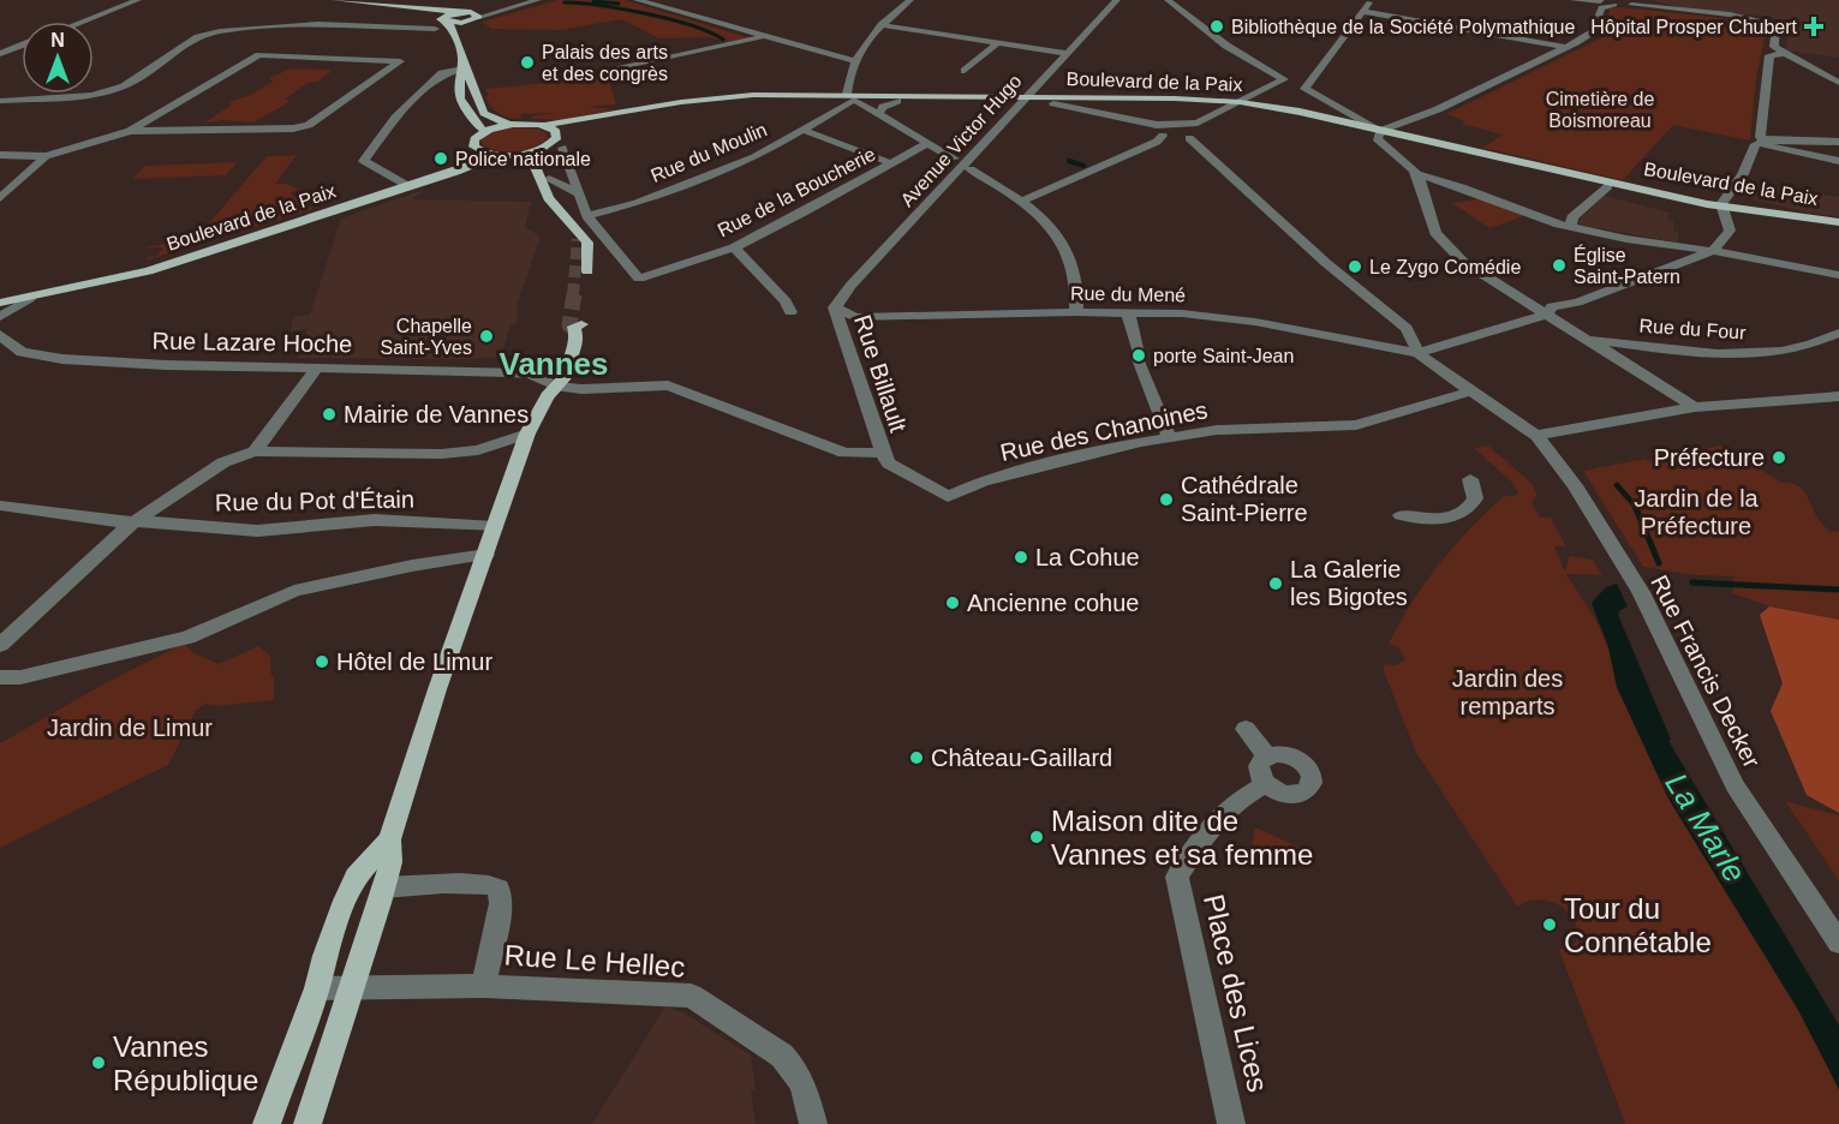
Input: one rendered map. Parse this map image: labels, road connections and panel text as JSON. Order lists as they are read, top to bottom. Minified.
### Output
{"streets":{"main road":["Boulevard de la Paix"],"street":["Avenue Victor Hugo","Rue du Moulin","Rue de la Boucherie","Rue du Mené","Rue du Four","Rue Lazare Hoche","Rue Billault","Rue des Chanoines","Rue du Pot d'Étain","Rue Francis Decker","Rue Le Hellec","Place des Lices"]},"crossings":[["Boulevard de la Paix","Avenue Victor Hugo"],["Boulevard de la Paix","Rue du Moulin"],["Avenue Victor Hugo","Rue du Mené"],["Avenue Victor Hugo","Rue Billault"],["Rue du Moulin","Rue de la Boucherie"],["Rue du Mené","Rue Billault"],["Rue du Mené","Rue Francis Decker"],["Rue Lazare Hoche","Rue Billault"],["Rue Lazare Hoche","Rue des Chanoines"],["Rue Billault","Rue des Chanoines"],["Rue des Chanoines","Rue Francis Decker"]],"districts":["Vannes"],"water":["La Marle"],"parks":["Cimetière de Boismoreau","Jardin de la Préfecture","Jardin des remparts","Jardin de Limur"],"places":{"other":["Bibliothèque de la Société Polymathique","Palais des arts et des congrès","Police nationale","Église Saint-Patern","Le Zygo Comédie","Chapelle Saint-Yves","porte Saint-Jean","Mairie de Vannes","Préfecture","Cathédrale Saint-Pierre","La Cohue","La Galerie les Bigotes","Ancienne cohue","Hôtel de Limur","Château-Gaillard","Maison dite de Vannes et sa femme","Tour du Connétable","Vannes République"],"health":["Hôpital Prosper Chubert"]},"north":"top"}
